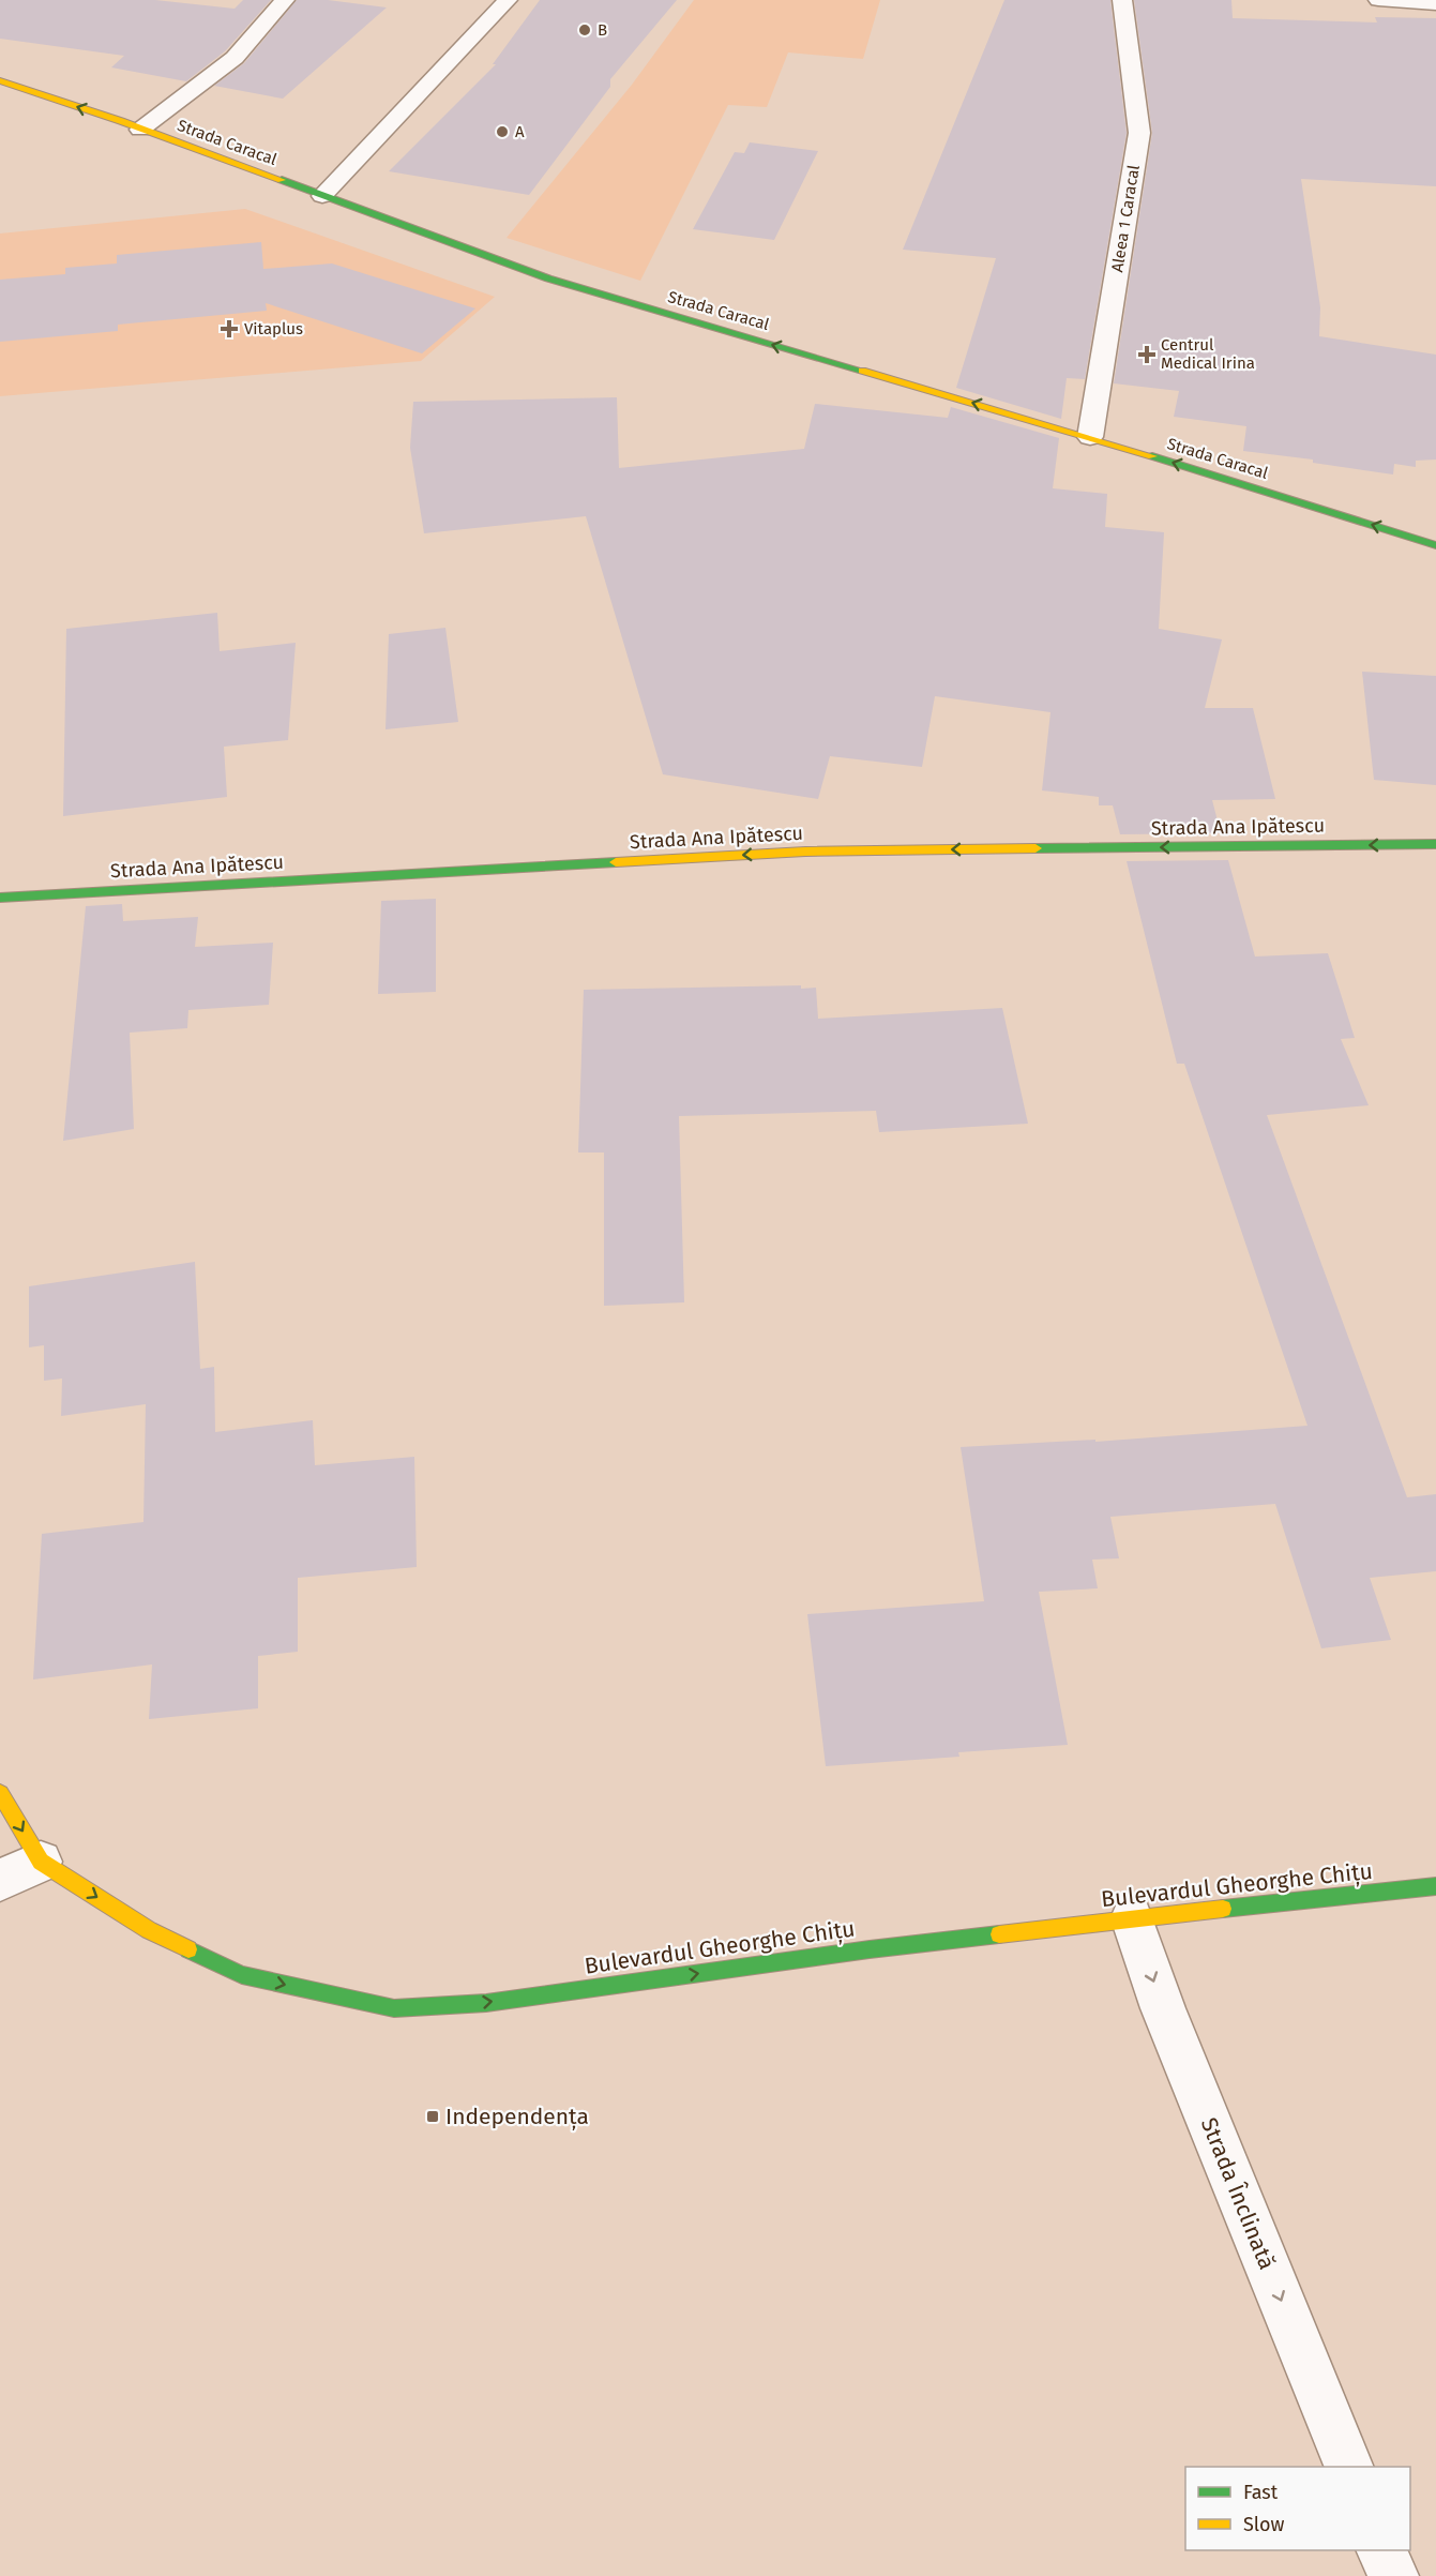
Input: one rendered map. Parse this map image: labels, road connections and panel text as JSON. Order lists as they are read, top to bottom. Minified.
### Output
{"streets":{"main road":["Strada Caracal","Strada Ana Ipătescu","Bulevardul Gheorghe Chițu"],"street":["Aleea 1 Caracal","Strada Înclinată"]},"crossings":[["Strada Caracal","Aleea 1 Caracal"],["Bulevardul Gheorghe Chițu","Strada Înclinată"]],"one_way":["Strada Caracal","Strada Ana Ipătescu","Bulevardul Gheorghe Chițu","Strada Înclinată"],"places":{"other":["B","A"],"health":["Vitaplus","Centrul Medical Irina"],"transit":["Independența"]},"legend":["Fast","Slow"]}
